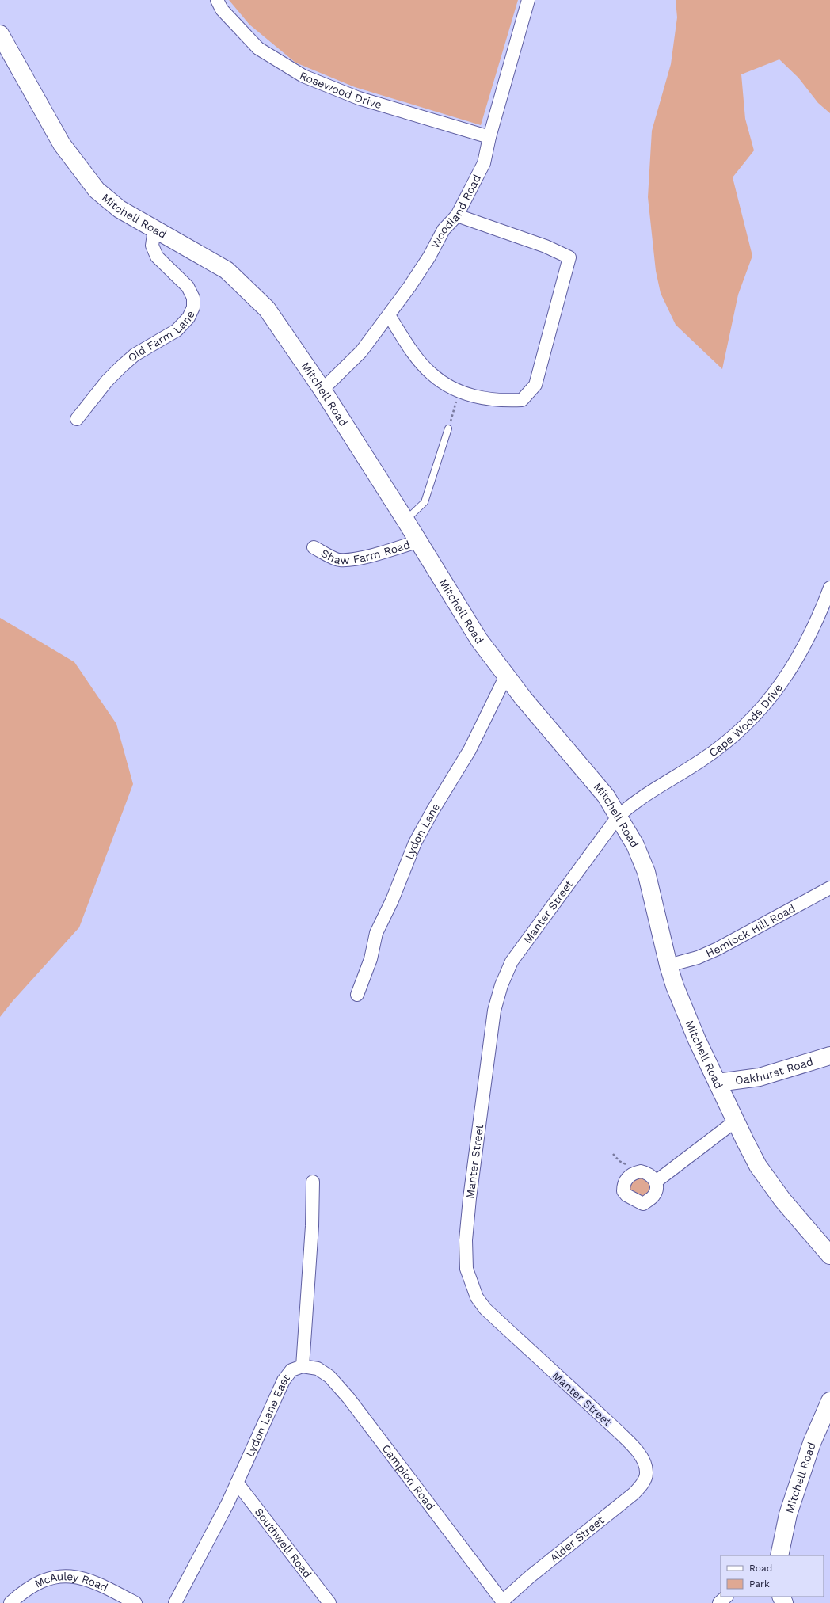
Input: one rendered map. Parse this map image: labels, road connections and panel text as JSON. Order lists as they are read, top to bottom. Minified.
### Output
{"streets":{"street":["Rosewood Drive","Woodland Road","Mitchell Road","Old Farm Lane","Shaw Farm Road","Cape Woods Drive","Lydon Lane","Manter Street","Hemlock Hill Road","Oakhurst Road","Lydon Lane East","Campion Road","Alder Street","Southwell Road","McAuley Road"]},"crossings":[["Rosewood Drive","Woodland Road"],["Woodland Road","Mitchell Road"],["Mitchell Road","Old Farm Lane"],["Mitchell Road","Shaw Farm Road"],["Mitchell Road","Cape Woods Drive"],["Mitchell Road","Lydon Lane"],["Mitchell Road","Manter Street"],["Mitchell Road","Hemlock Hill Road"],["Mitchell Road","Oakhurst Road"],["Cape Woods Drive","Manter Street"],["Manter Street","Alder Street"],["Lydon Lane East","Campion Road"],["Lydon Lane East","Southwell Road"],["Campion Road","Alder Street"]],"legend":["Road","Park"]}
